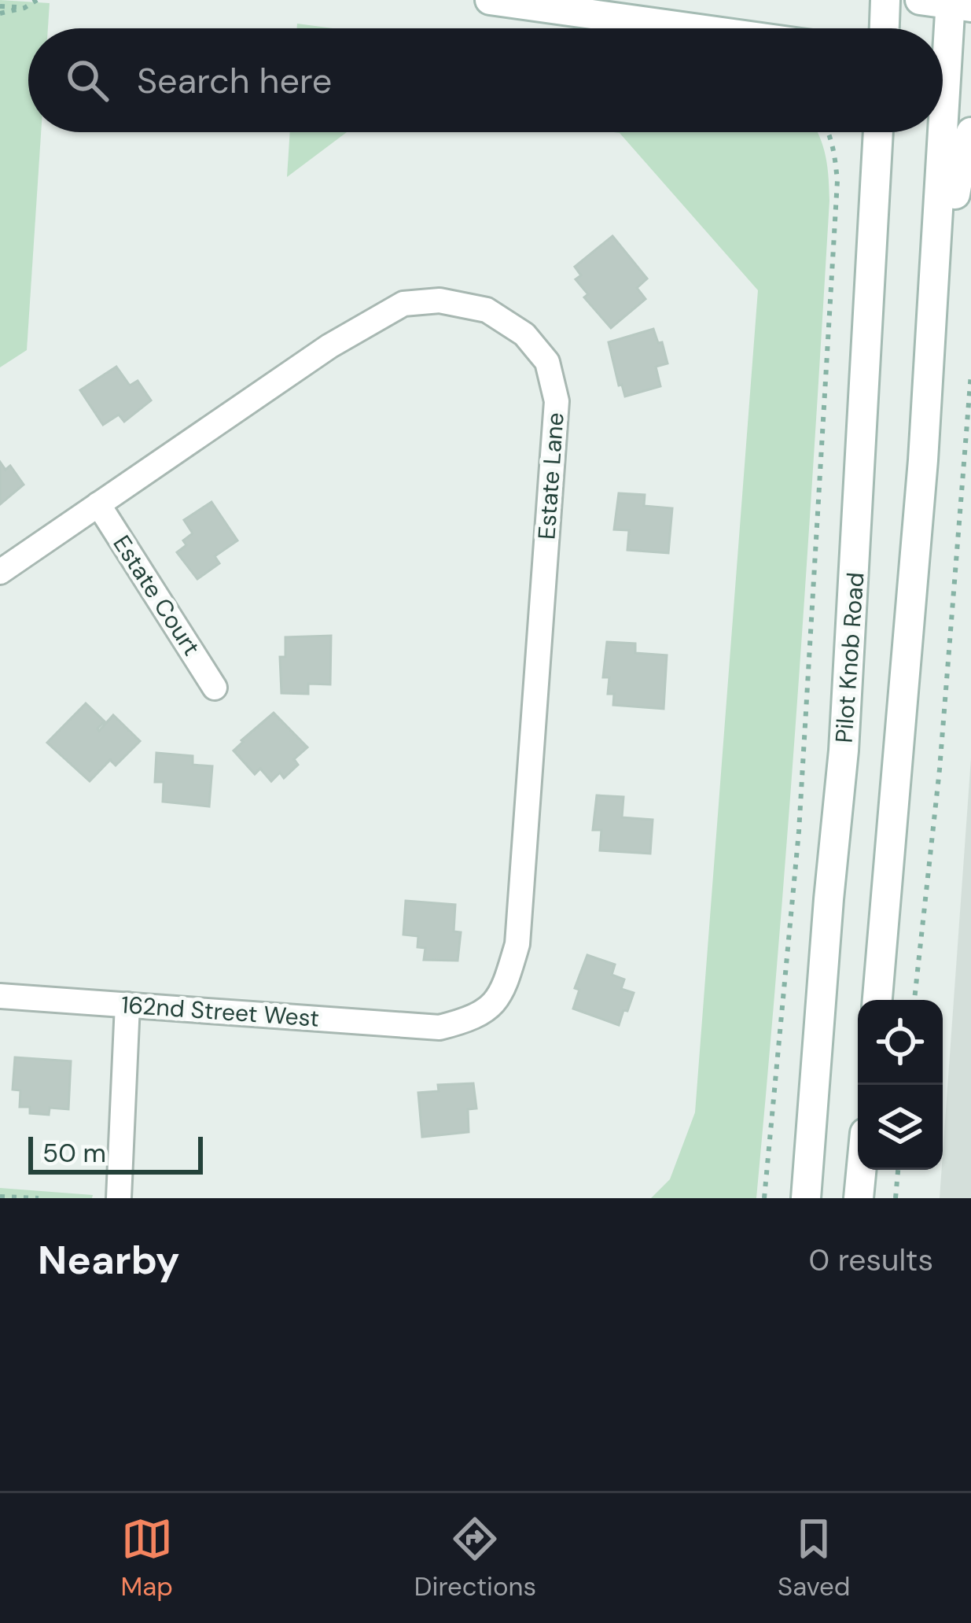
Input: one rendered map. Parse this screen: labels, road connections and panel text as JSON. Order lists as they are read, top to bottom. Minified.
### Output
{"streets":{"main road":["Pilot Knob Road"],"street":["Estate Lane","Estate Court","162nd Street West"]},"crossings":[["Estate Lane","Estate Court"],["Estate Lane","162nd Street West"]],"scale_bar":"50 m","page":{"search":"Search here","scale":"50 m","heading":["Nearby","0 results"],"nav":["Map","Directions","Saved"]}}
